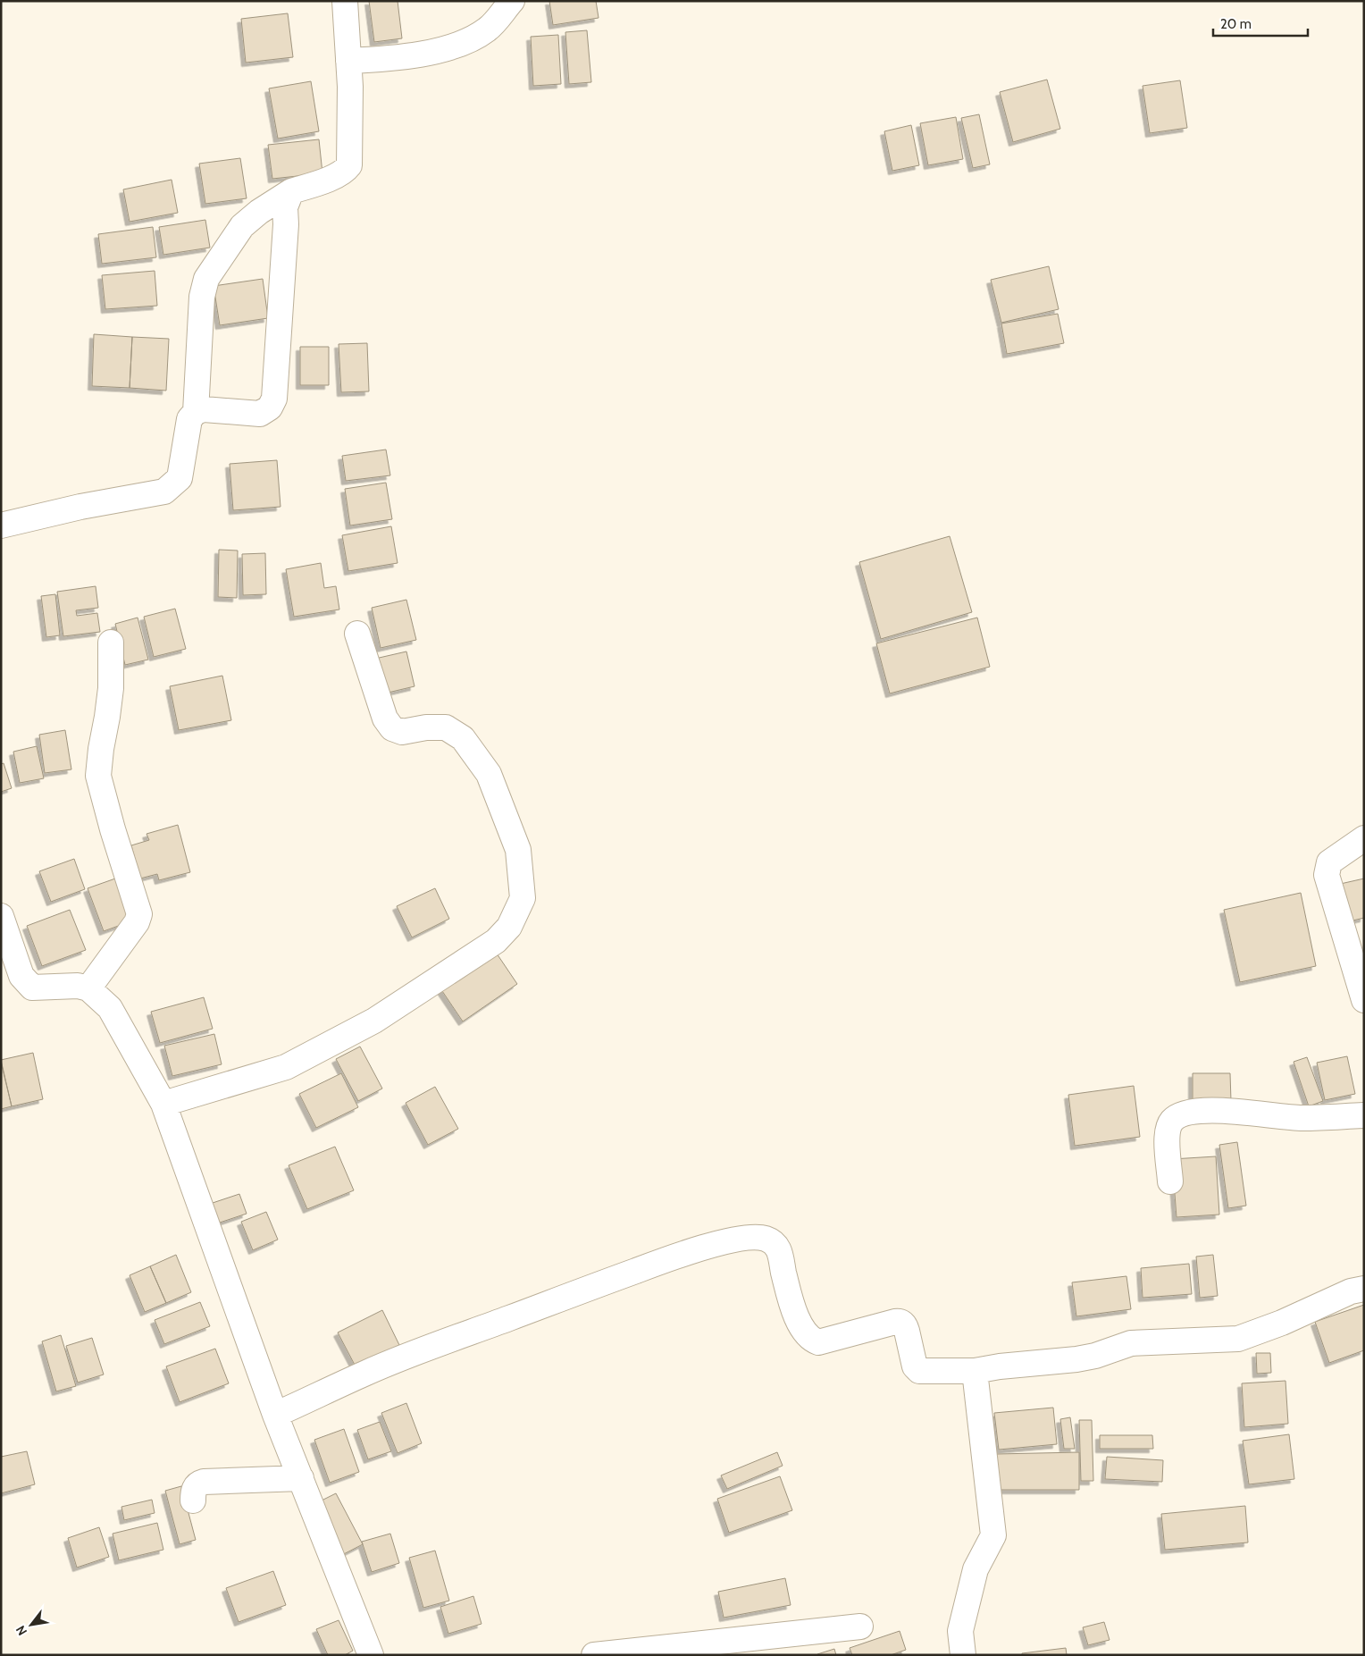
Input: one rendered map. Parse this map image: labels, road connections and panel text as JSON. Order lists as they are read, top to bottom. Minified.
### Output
{"scale_bar":"20 m","north":"bottom left"}
